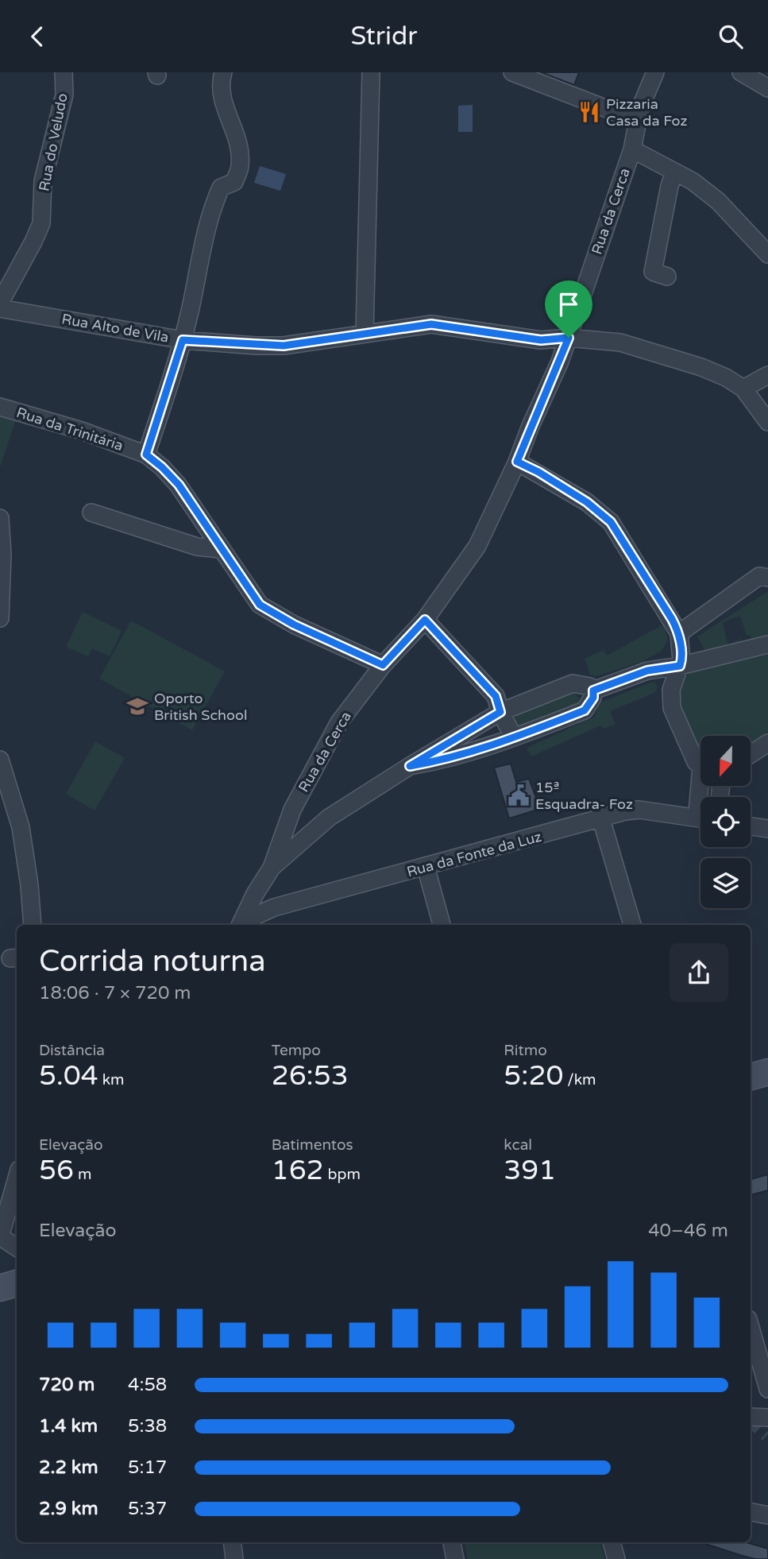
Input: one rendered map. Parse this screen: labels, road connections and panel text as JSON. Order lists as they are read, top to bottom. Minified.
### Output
{"streets":{"street":["Rua do Veludo","Rua da Cerca","Rua Alto de Vila","Rua da Trinitária","Rua da Fonte da Luz"]},"crossings":[["Rua da Cerca","Rua Alto de Vila"],["Rua da Cerca","Rua da Trinitária"],["Rua da Cerca","Rua da Fonte da Luz"]],"places":{"restaurant":["Pizzaria Casa da Foz"],"school or university":["Oporto British School"],"public building":["15ª Esquadra- Foz"]},"north":"bottom","page":{"header":"Stridr","heading":["Corrida noturna","18:06 · 7 × 720 m"],"stats":[["Distância","5.04 km"],["Tempo","26:53"],["Ritmo","5:20 /km"],["Elevação","56 m"],["Batimentos","162 bpm"],["kcal","391"]],"chart":["Elevação","40–46 m"],"list":[{"name":"720 m","note":"4:58"},{"name":"1.4 km","note":"5:38"},{"name":"2.2 km","note":"5:17"},{"name":"2.9 km","note":"5:37"}]}}
